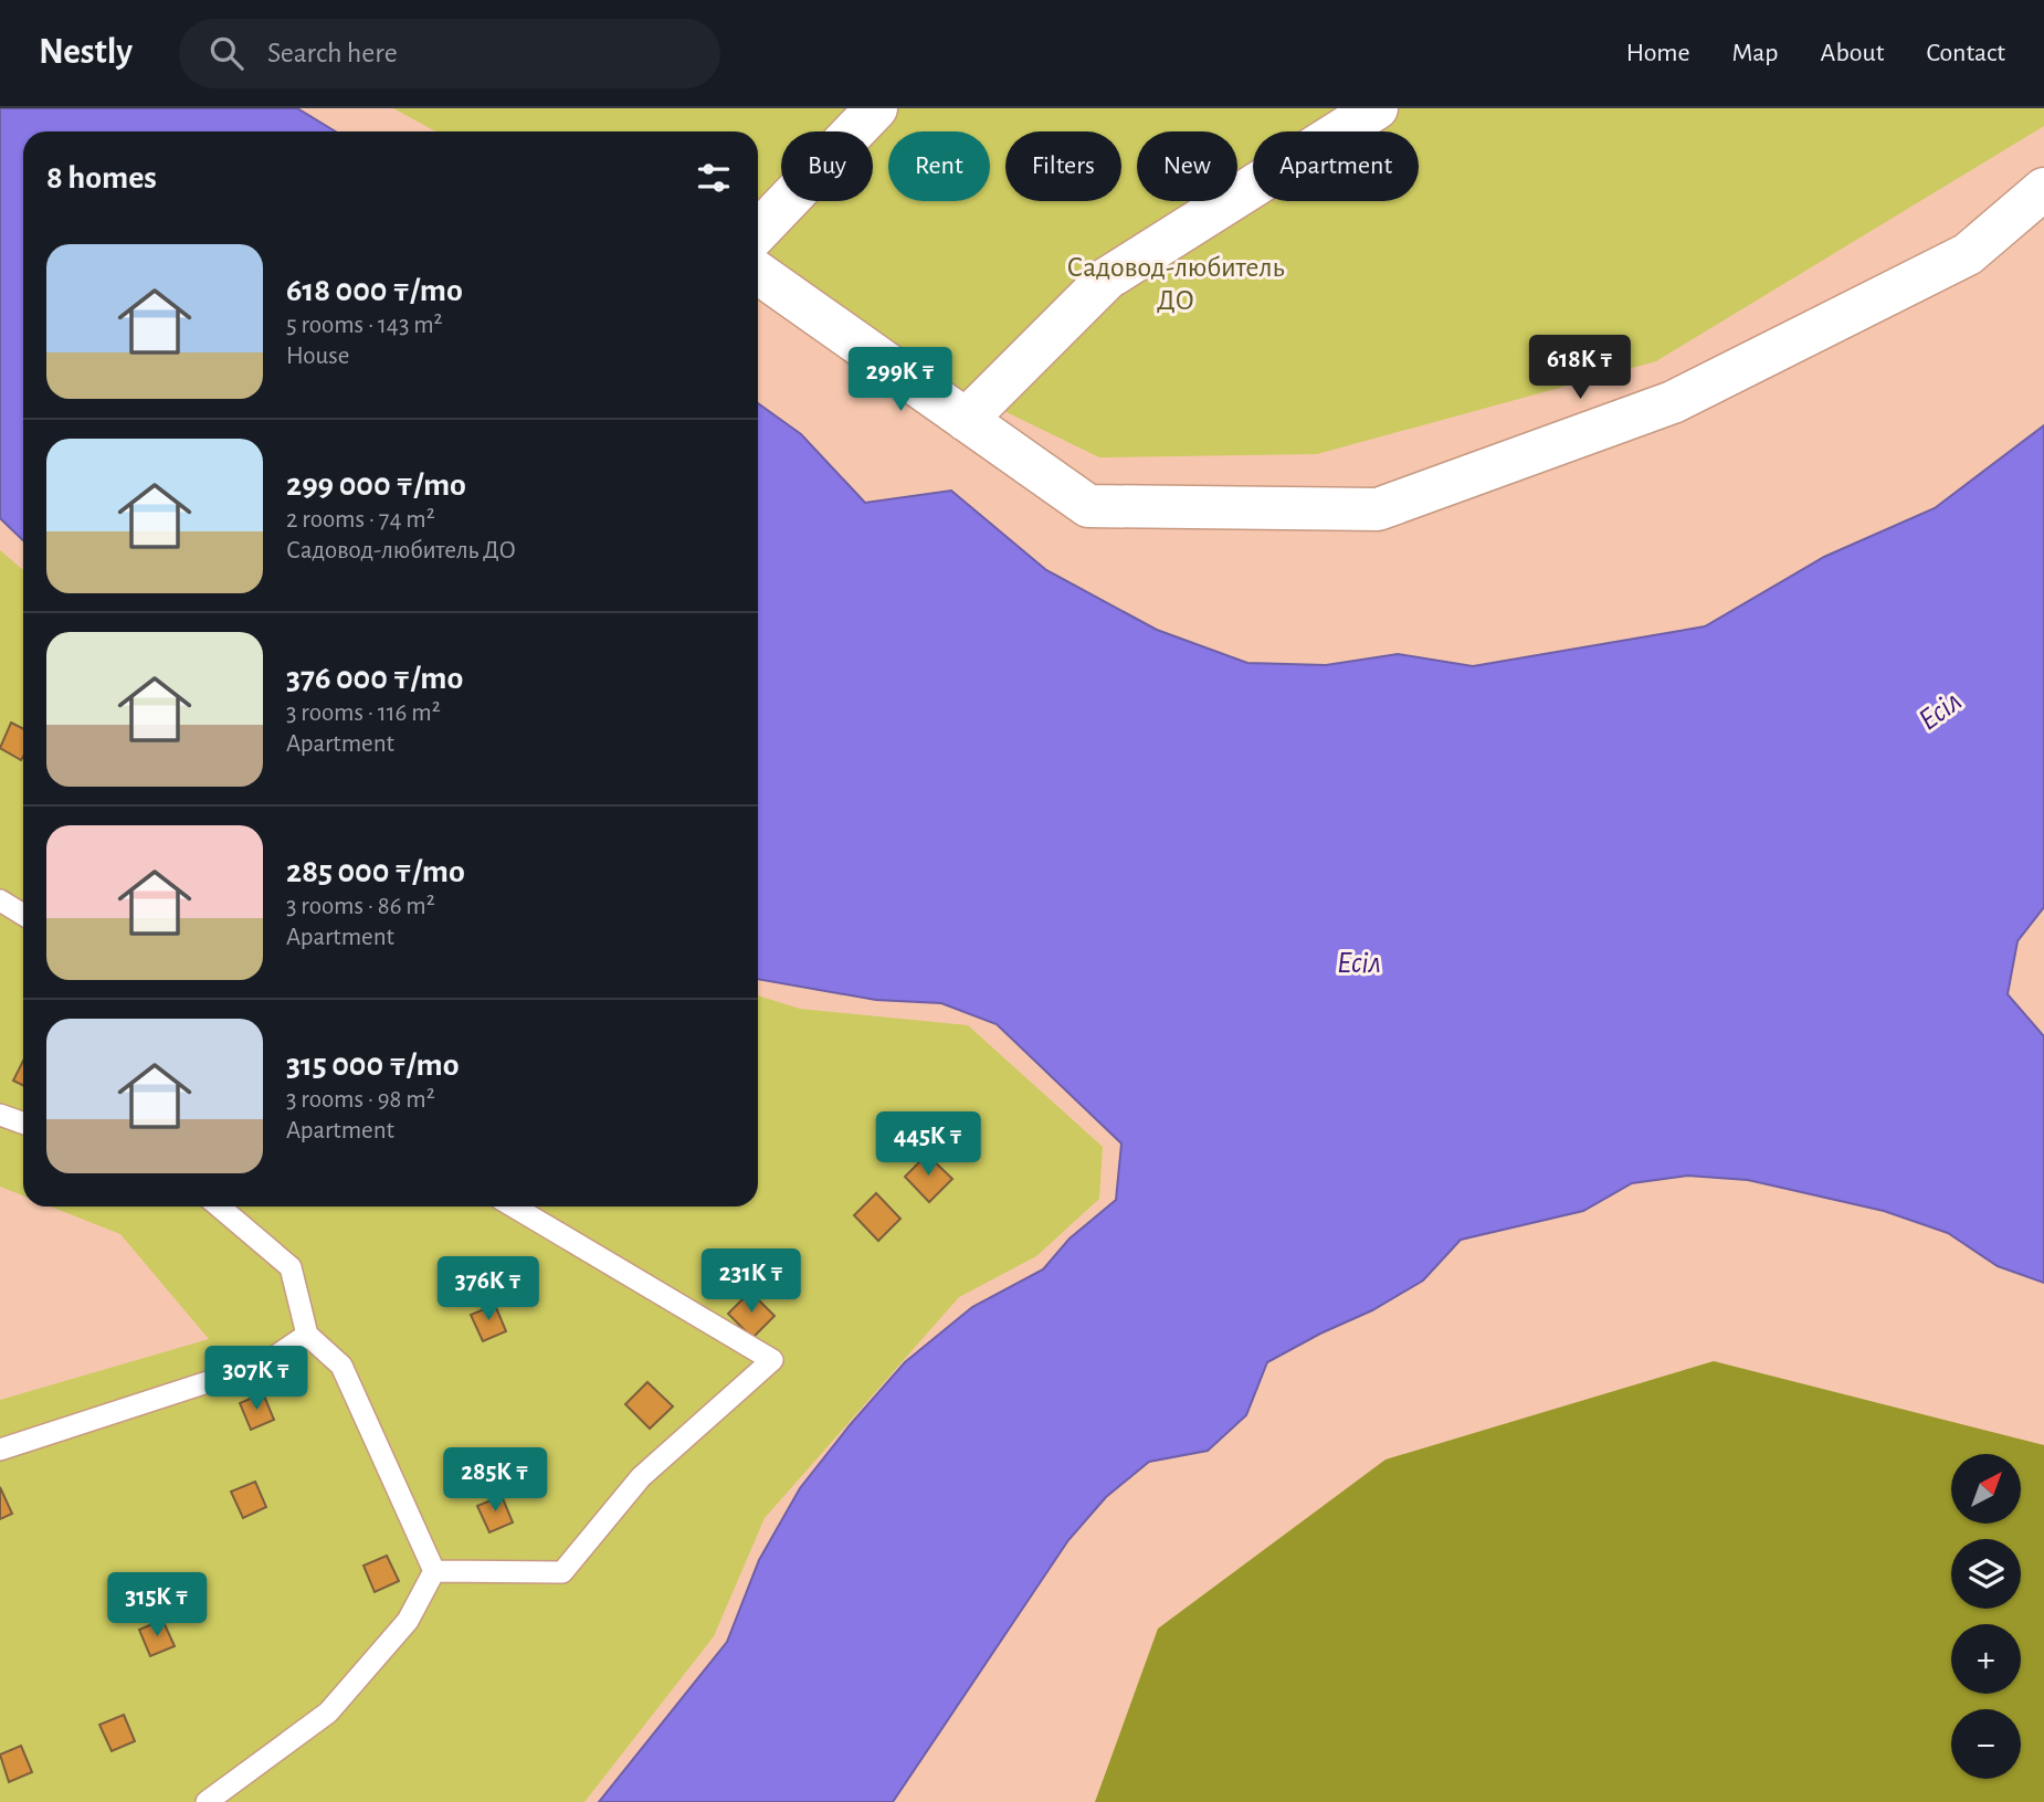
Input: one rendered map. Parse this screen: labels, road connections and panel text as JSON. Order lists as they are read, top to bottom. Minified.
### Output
{"water":["Есіл"],"parks":["Садовод-любитель ДО"],"north":"top right","page":{"header":"Nestly","search":"Search here","nav":["Home","Map","About","Contact"],"chip":["Buy","Rent","Filters","New","Apartment"],"heading":"8 homes","list":[{"name":"618 000 ₸/mo","note":"5 rooms · 143 m² · House"},{"name":"299 000 ₸/mo","note":"2 rooms · 74 m² · Садовод-любитель ДО"},{"name":"376 000 ₸/mo","note":"3 rooms · 116 m² · Apartment"},{"name":"285 000 ₸/mo","note":"3 rooms · 86 m² · Apartment"},{"name":"315 000 ₸/mo","note":"3 rooms · 98 m² · Apartment"}],"price":["618K ₸","299K ₸","445K ₸","231K ₸","376K ₸","307K ₸","285K ₸","315K ₸"],"map_buttons":["+","−"]}}
